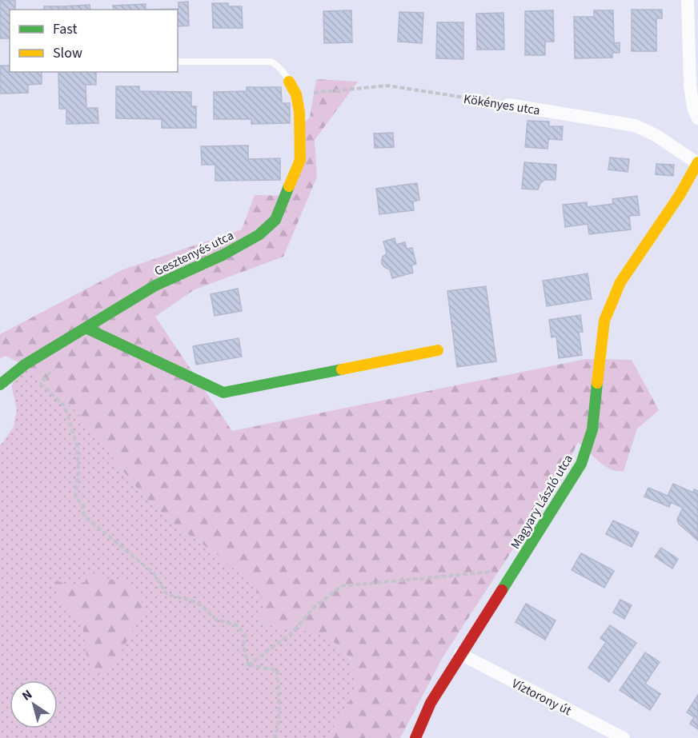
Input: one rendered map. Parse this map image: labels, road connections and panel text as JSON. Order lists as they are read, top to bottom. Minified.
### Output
{"streets":{"street":["Kökényes utca","Gesztenyés utca","Magyary László utca","Víztorony út"]},"crossings":[["Kökényes utca","Gesztenyés utca"],["Kökényes utca","Magyary László utca"],["Magyary László utca","Víztorony út"]],"legend":["Fast","Slow"],"north":"top left"}
